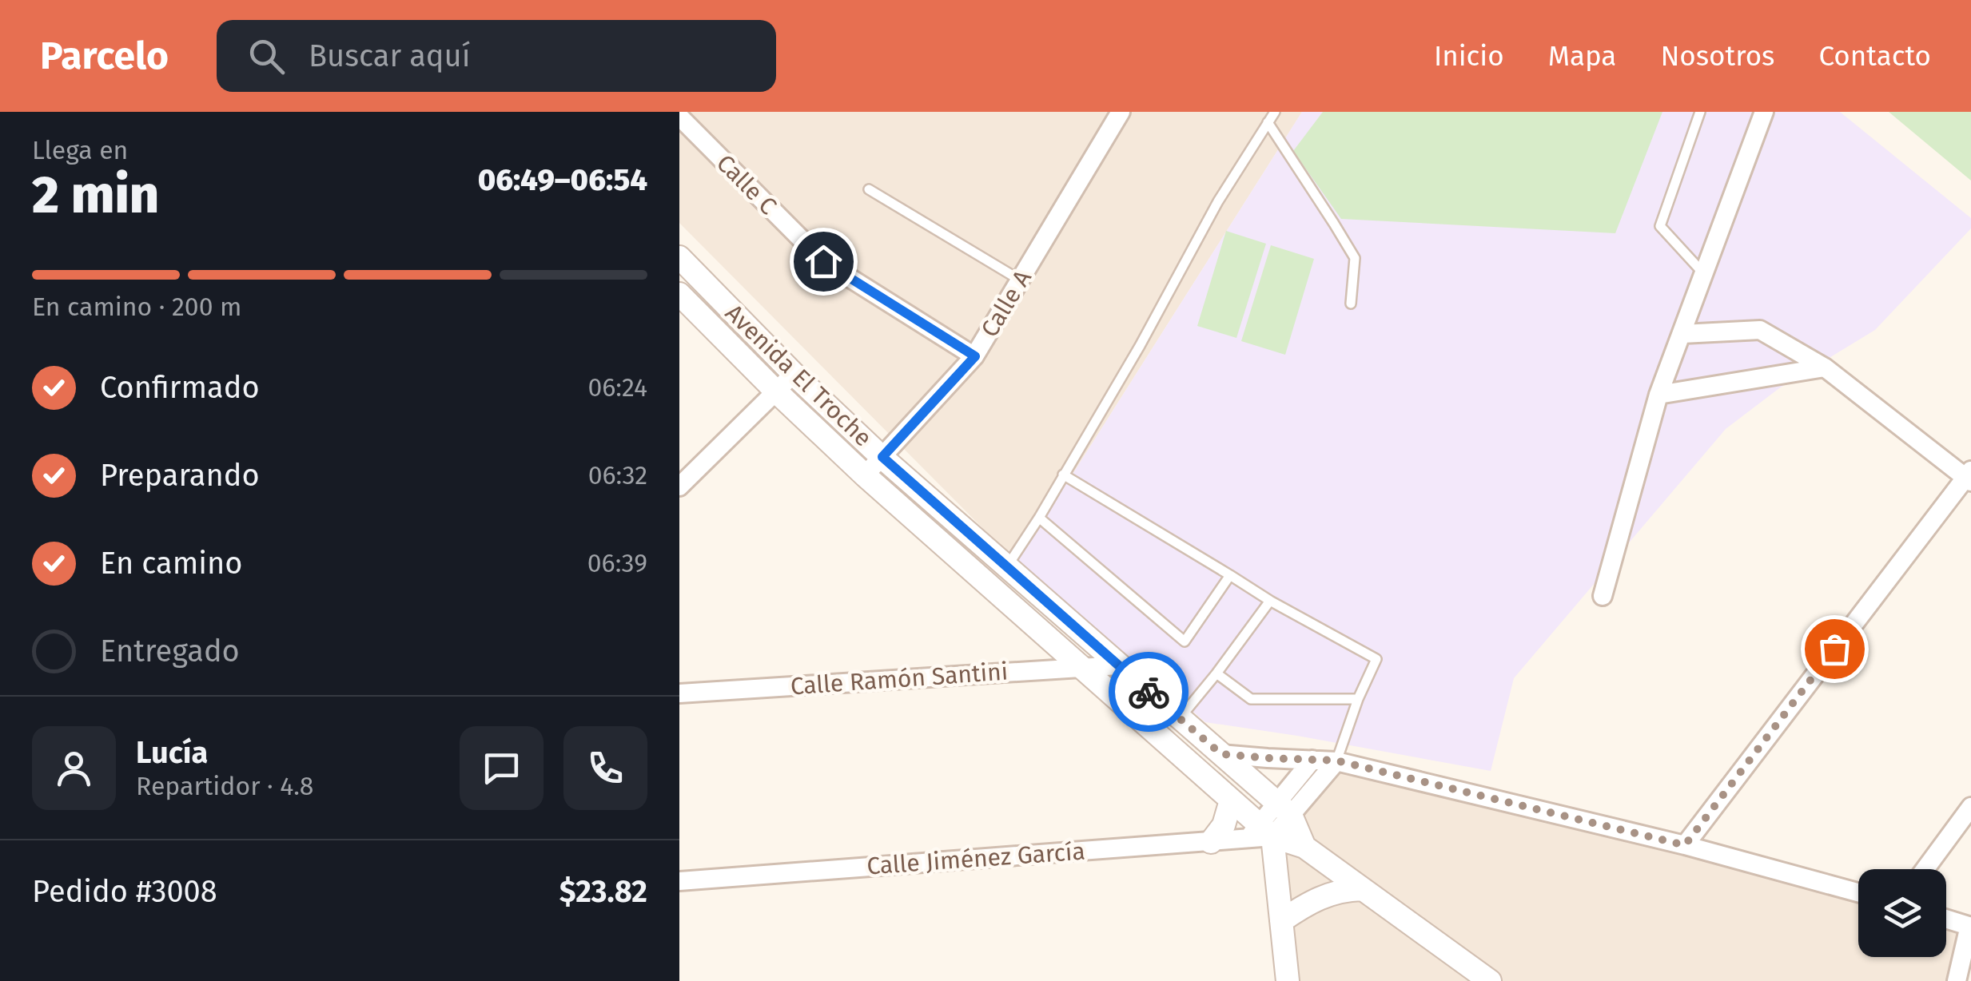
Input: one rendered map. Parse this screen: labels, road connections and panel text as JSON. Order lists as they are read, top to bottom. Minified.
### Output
{"streets":{"street":["Calle C","Calle A","Avenida El Troche","Calle Ramón Santini","Calle Jiménez García"]},"crossings":[["Calle C","Calle A"],["Calle A","Avenida El Troche"],["Avenida El Troche","Calle Ramón Santini"],["Avenida El Troche","Calle Jiménez García"]],"page":{"header":"Parcelo","search":"Buscar aquí","nav":["Inicio","Mapa","Nosotros","Contacto"],"heading":["2 min","Llega en","06:49–06:54"],"panel":["Lucía","Repartidor · 4.8","Pedido #3008","$23.82"],"bar":"En camino · 200 m","list":[["Confirmado","06:24"],["Preparando","06:32"],["En camino","06:39"],"Entregado"]}}
